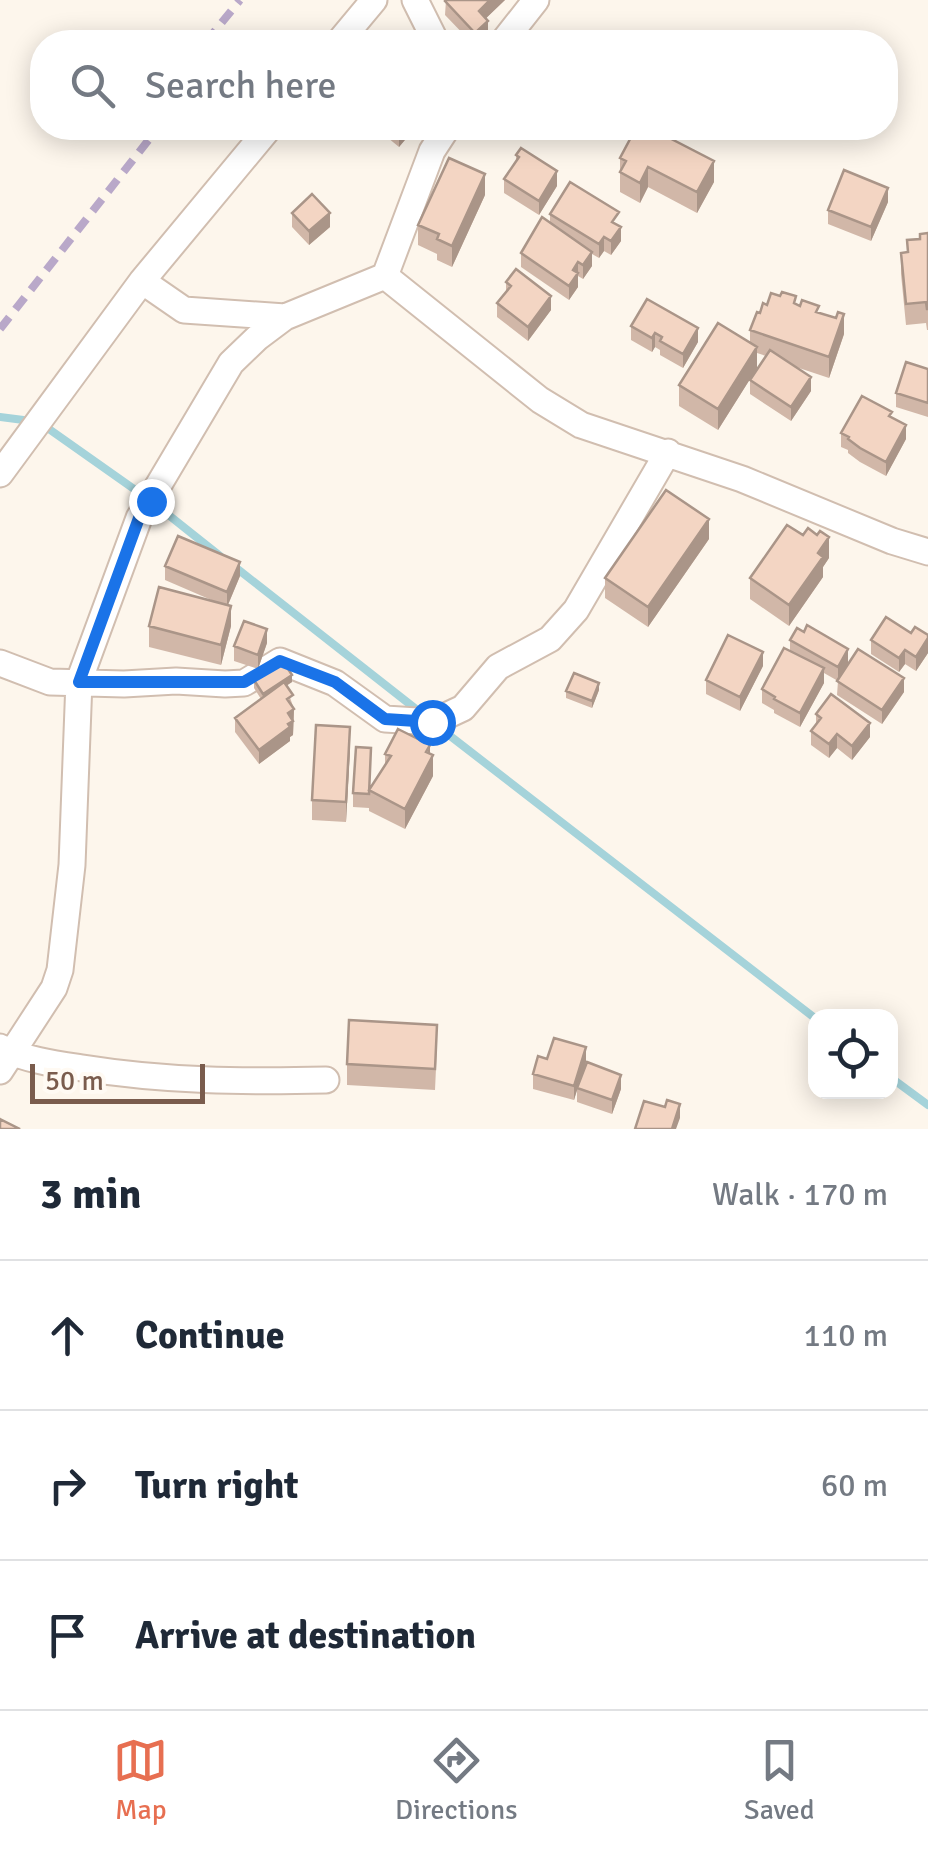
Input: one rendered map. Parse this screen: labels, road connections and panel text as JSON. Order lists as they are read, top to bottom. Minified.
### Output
{"scale_bar":"50 m","page":{"search":"Search here","scale":"50 m","heading":["3 min","Walk · 170 m"],"list":[["Continue","110 m"],["Turn right","60 m"],"Arrive at destination"],"nav":["Map","Directions","Saved"]}}
